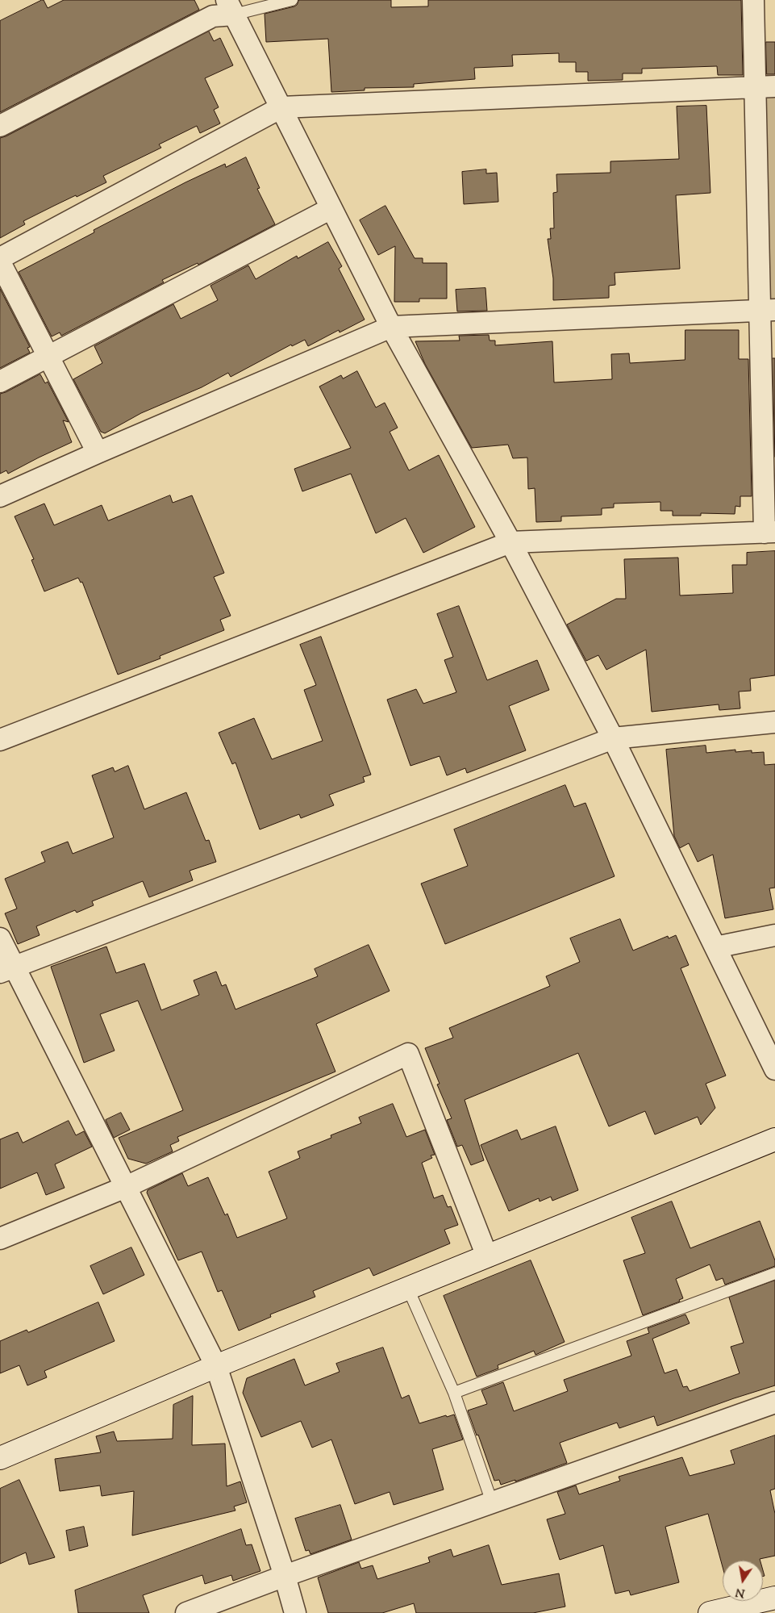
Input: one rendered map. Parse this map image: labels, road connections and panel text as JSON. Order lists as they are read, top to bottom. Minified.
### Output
{"north":"bottom"}
